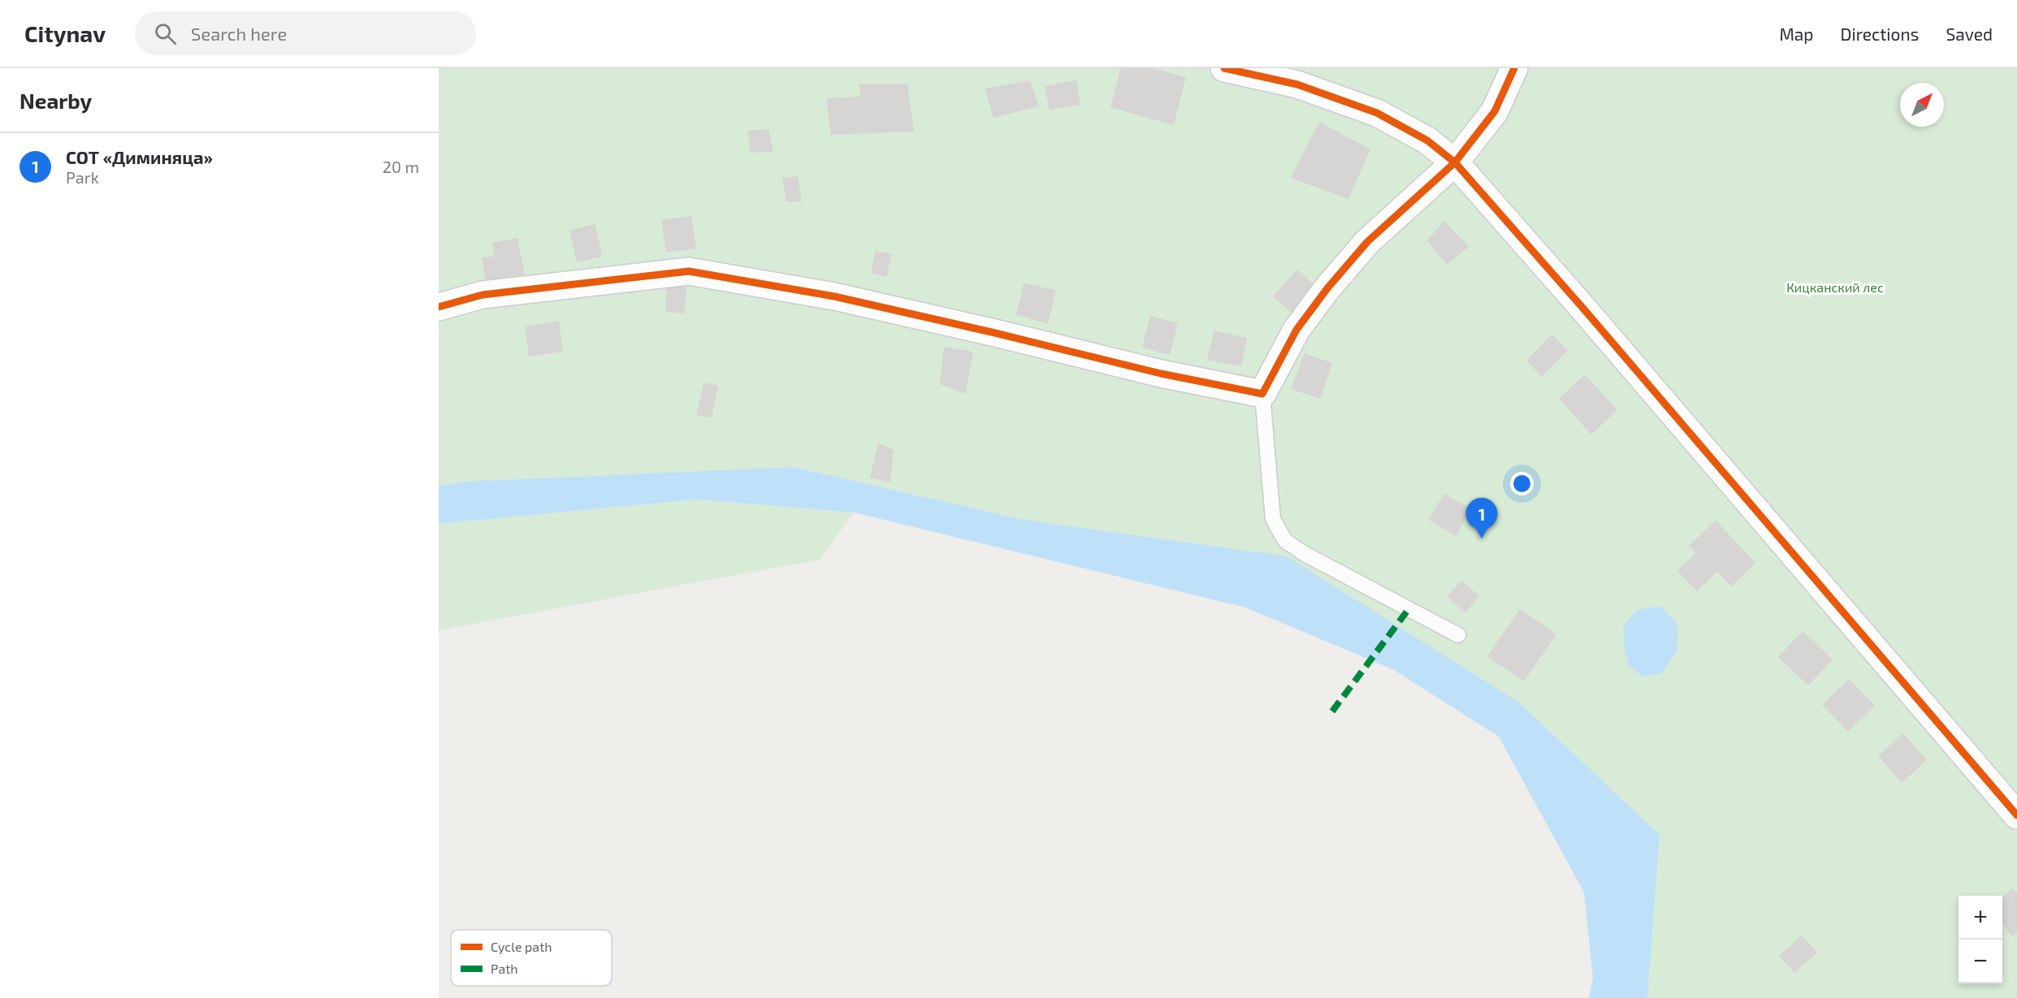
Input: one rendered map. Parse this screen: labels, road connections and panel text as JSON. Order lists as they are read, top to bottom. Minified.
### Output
{"parks":["Кицканский лес"],"legend":["Cycle path","Path"],"north":"top right","page":{"header":"Citynav","search":"Search here","nav":["Map","Directions","Saved"],"heading":"Nearby","list":[{"mark":"1","name":"СОТ «Диминяца»","note":"Park","value":"20 m"}],"pins":"1","map_buttons":["+","−"]}}
